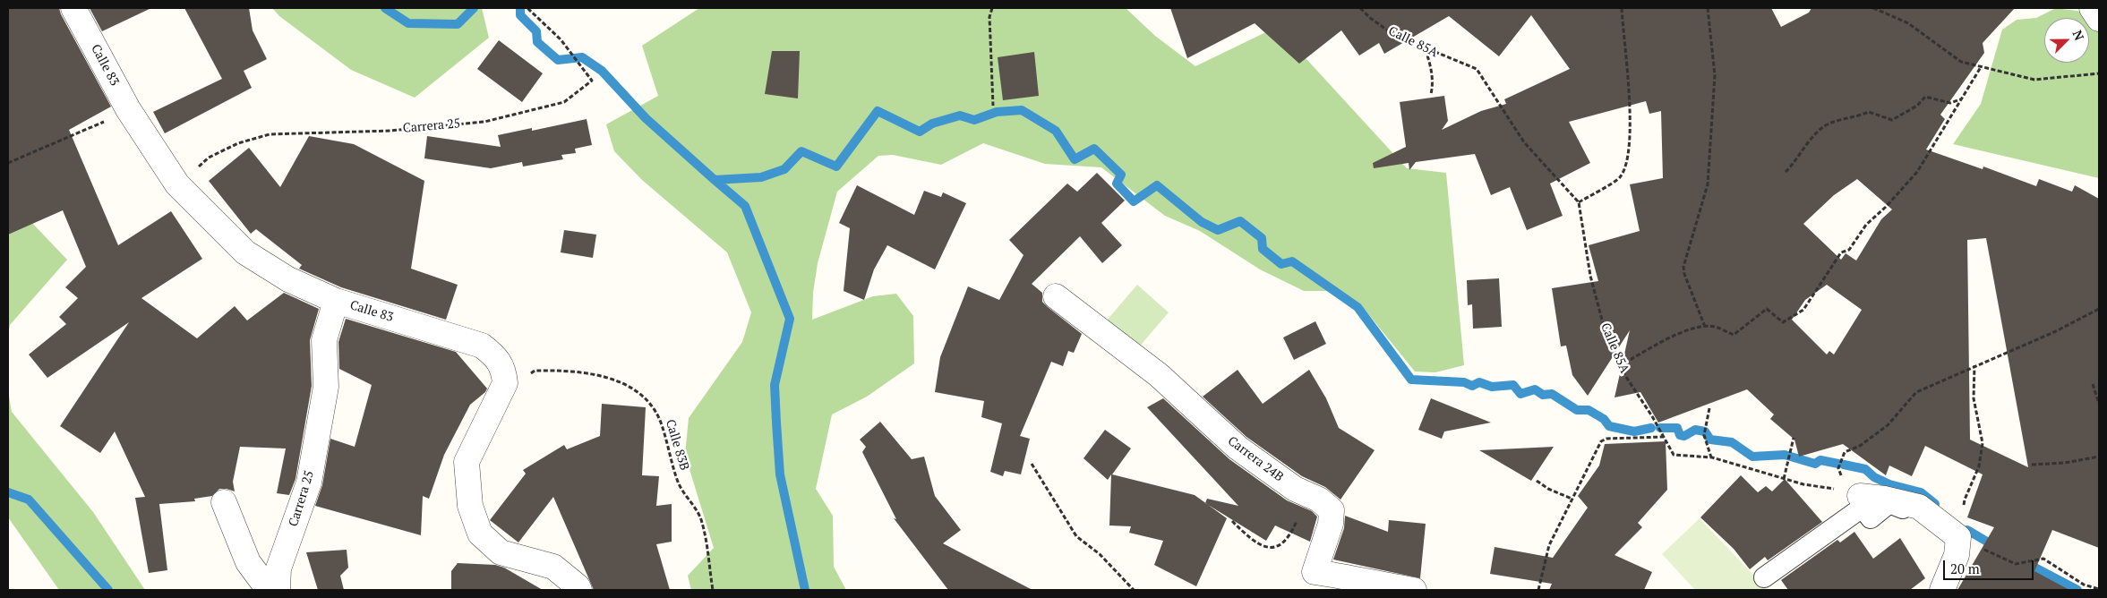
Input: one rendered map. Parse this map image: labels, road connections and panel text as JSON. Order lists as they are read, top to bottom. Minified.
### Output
{"streets":{"street":["Calle 83","Carrera 25","Carrera 24B"],"path":["Calle 85A","Calle 83B"]},"crossings":[["Calle 83","Carrera 25"],["Calle 83","Calle 83B"]],"scale_bar":"20 m","north":"top right"}
